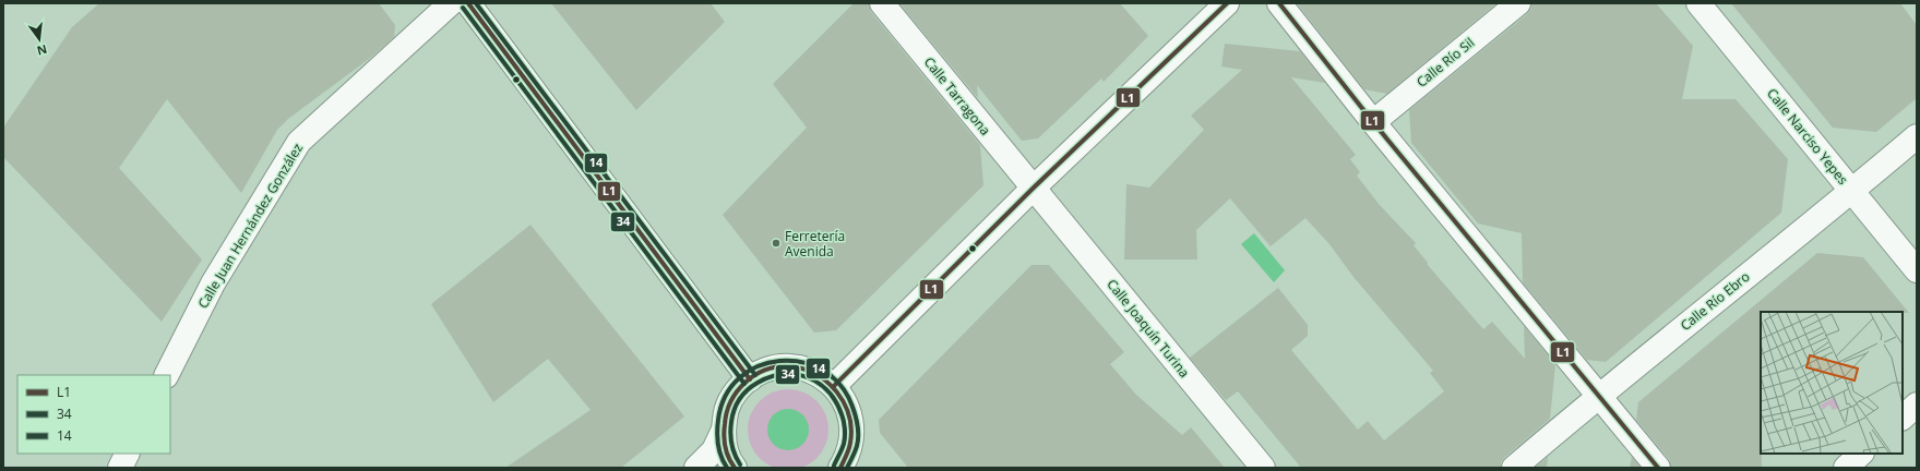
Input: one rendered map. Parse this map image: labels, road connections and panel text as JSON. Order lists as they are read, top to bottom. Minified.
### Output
{"streets":{"street":["Calle Río Sil","Calle Tarragona","Calle Narciso Yepes","Calle Juan Hernández González","Calle Río Ebro","Calle Joaquín Turina"]},"crossings":[["Calle Tarragona","Calle Joaquín Turina"],["Calle Narciso Yepes","Calle Río Ebro"]],"places":["Ferretería Avenida"],"lines":["transit line L1","transit line 14","transit line 34"],"legend":["L1","34","14"],"north":"bottom"}
